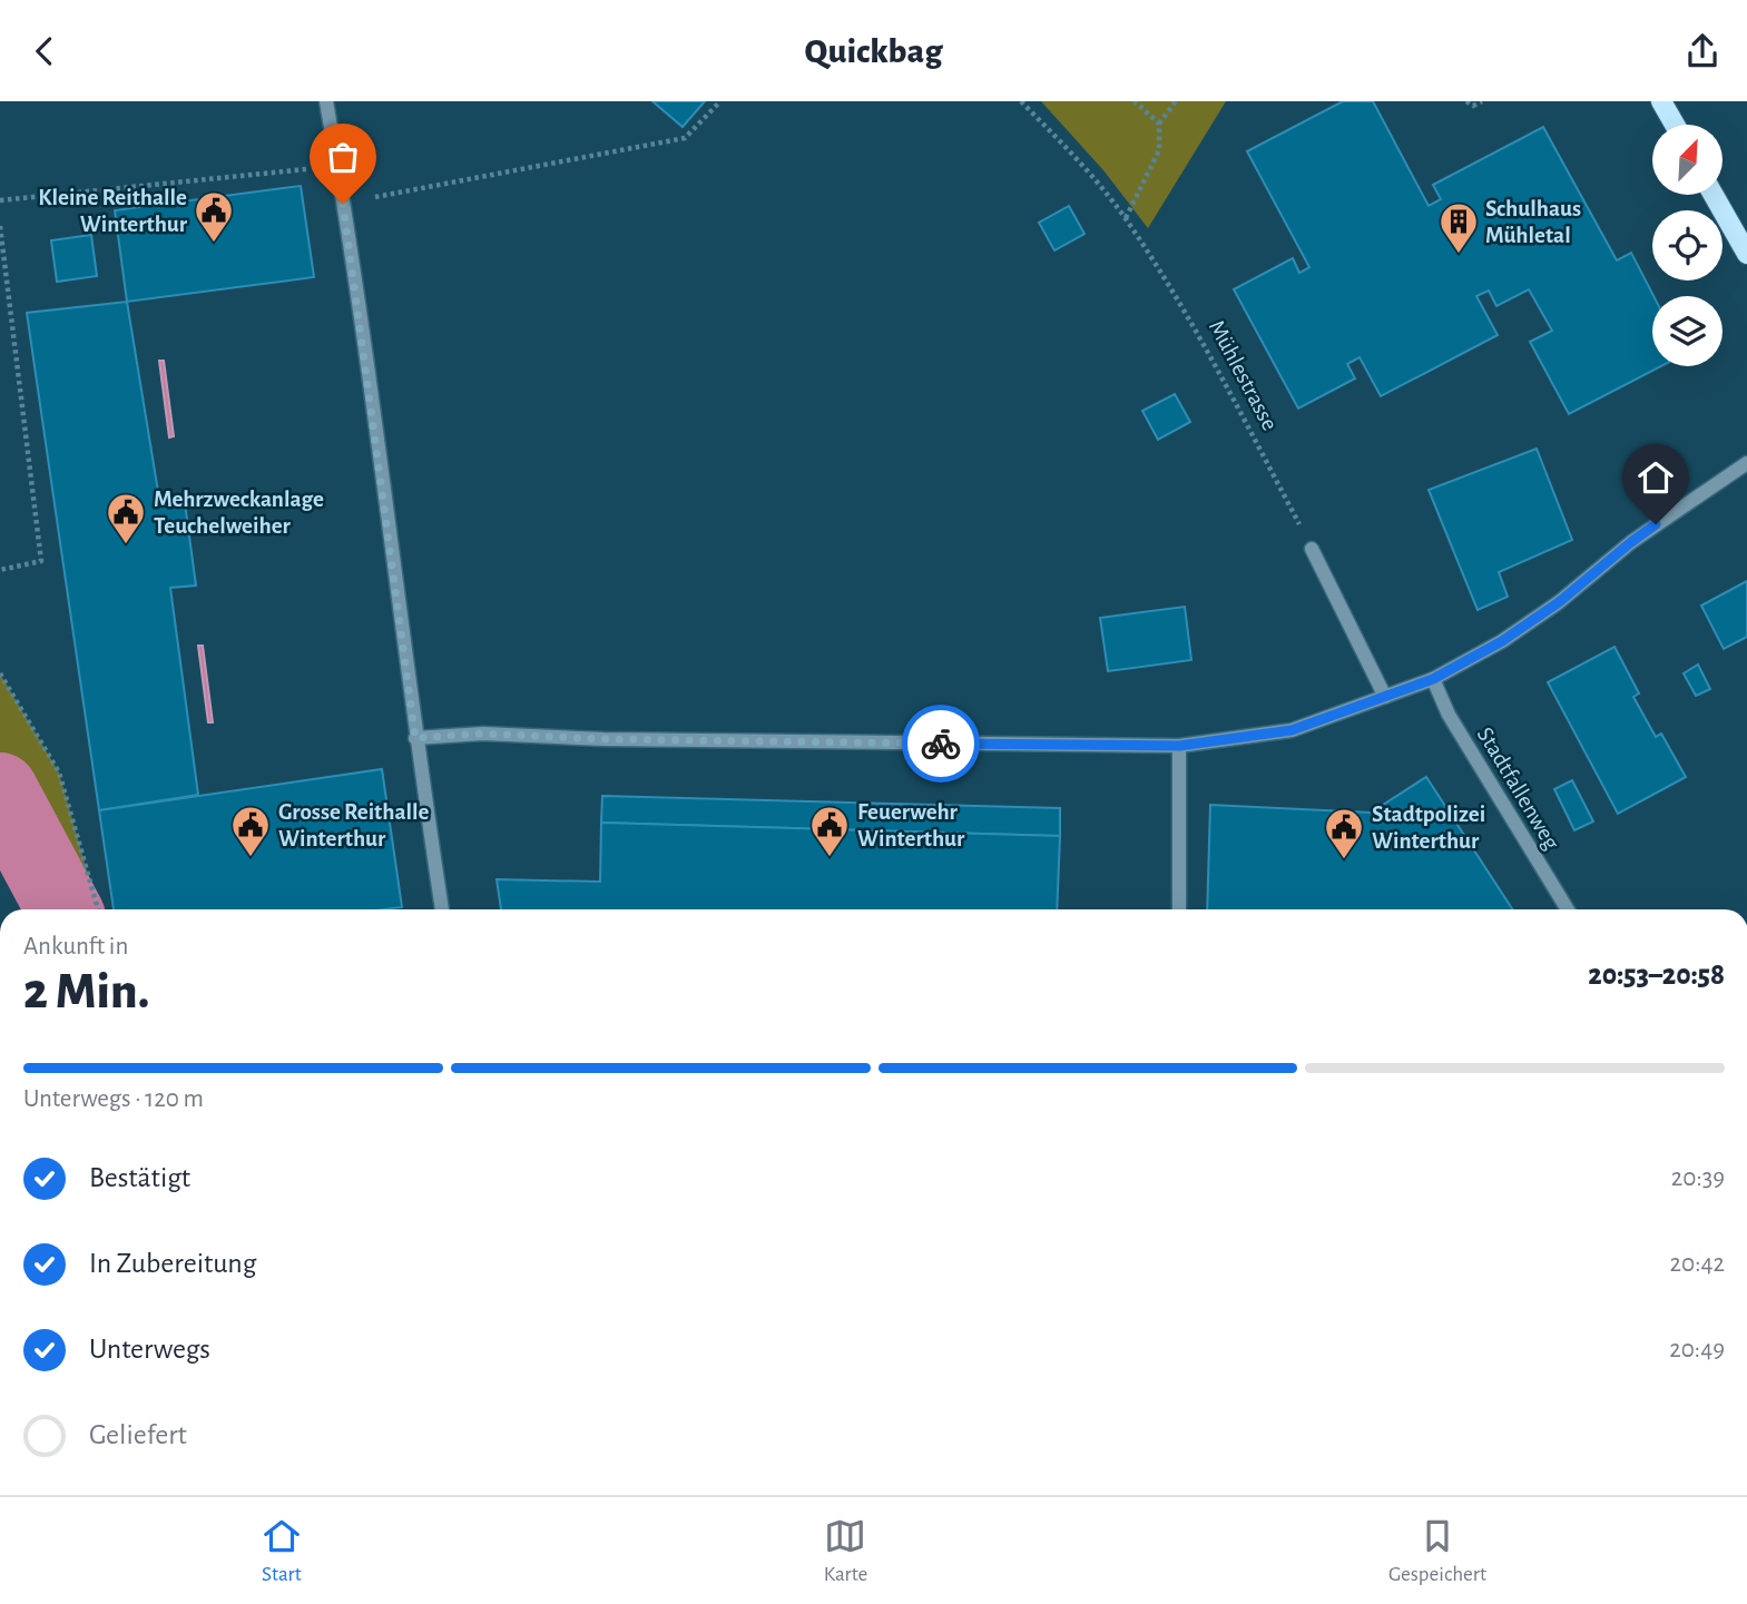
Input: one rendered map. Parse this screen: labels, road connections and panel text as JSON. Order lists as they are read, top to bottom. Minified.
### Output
{"streets":{"street":["Stadtfallenweg"],"path":["Mühlestrasse"]},"places":{"public building":["Kleine Reithalle Winterthur","Mehrzweckanlage Teuchelweiher","Grosse Reithalle Winterthur","Feuerwehr Winterthur","Stadtpolizei Winterthur"],"building":["Schulhaus Mühletal"]},"north":"top right","page":{"header":"Quickbag","heading":["2 Min.","Ankunft in","20:53–20:58"],"bar":"Unterwegs · 120 m","list":[["Bestätigt","20:39"],["In Zubereitung","20:42"],["Unterwegs","20:49"],"Geliefert"],"tabs":["Start","Karte","Gespeichert"]}}
